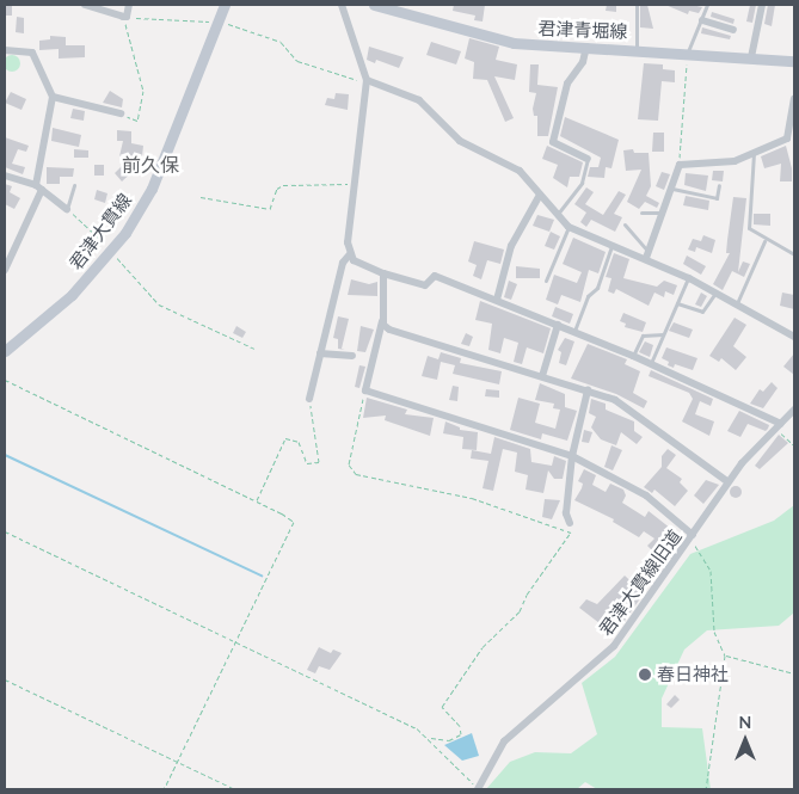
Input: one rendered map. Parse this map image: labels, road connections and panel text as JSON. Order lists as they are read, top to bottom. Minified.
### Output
{"streets":{"main road":["君津青堀線","君津大貫線"],"street":["君津大貫線旧道"]},"districts":["前久保"],"places":["春日神社"],"north":"top"}
